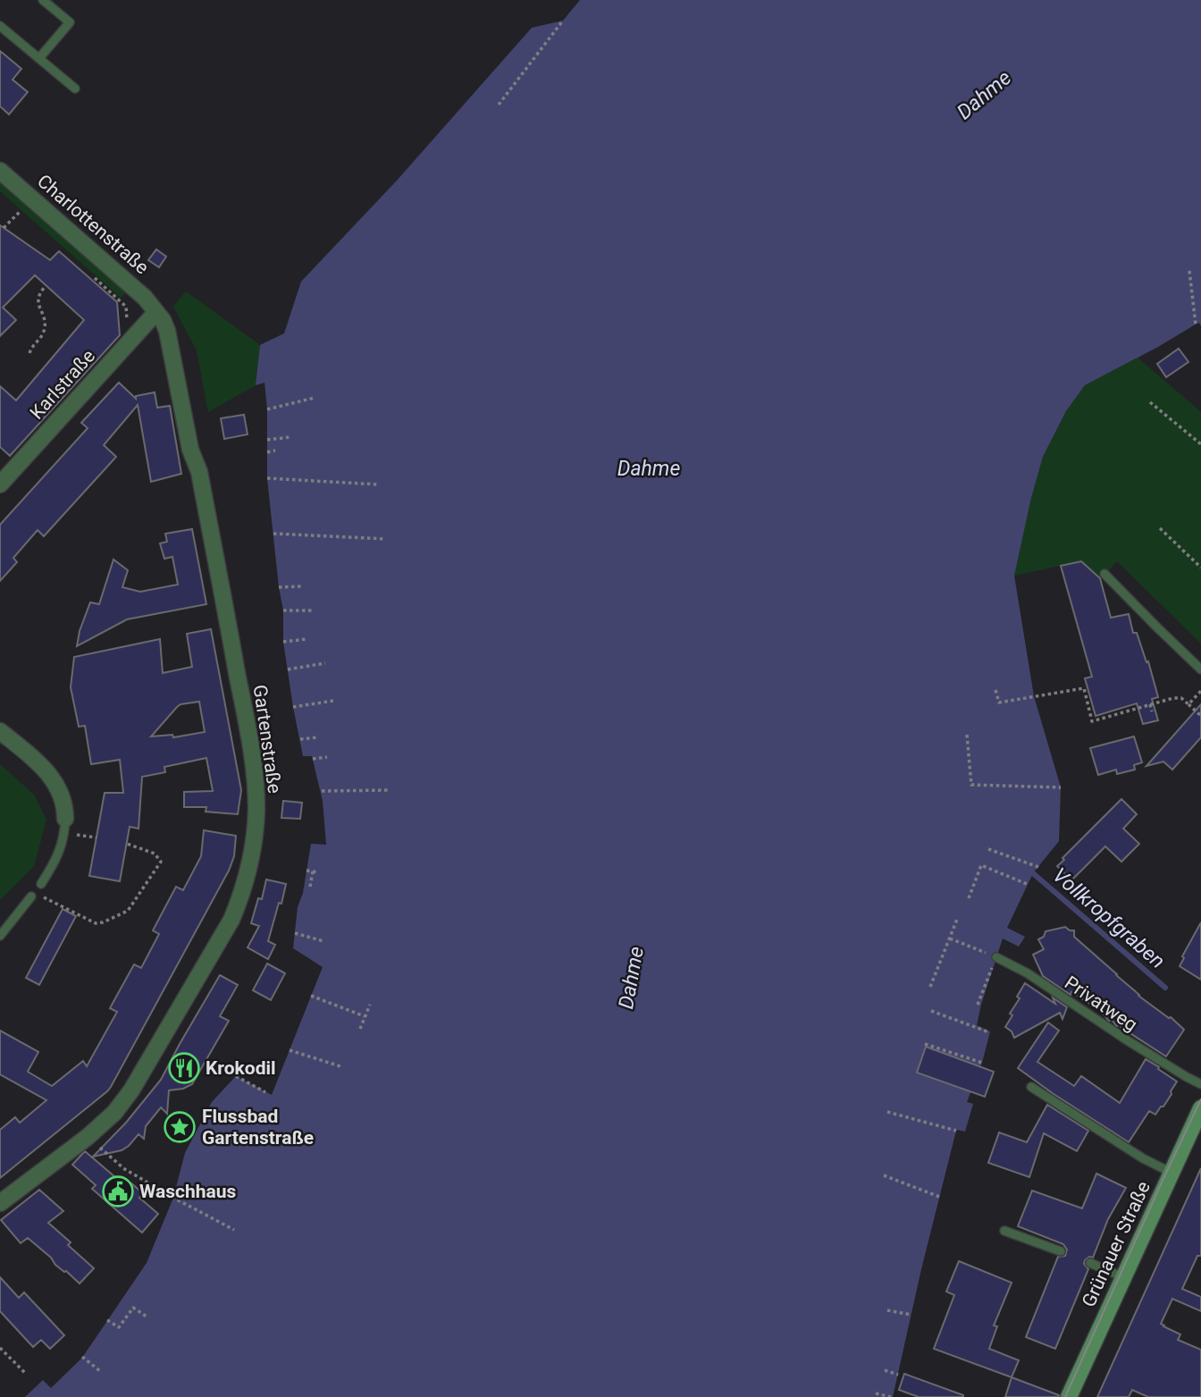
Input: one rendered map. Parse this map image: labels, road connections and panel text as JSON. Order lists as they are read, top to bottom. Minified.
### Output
{"streets":{"main road":["Grünauer Straße"],"street":["Charlottenstraße","Karlstraße","Gartenstraße"],"lane":["Privatweg"]},"crossings":[["Charlottenstraße","Karlstraße"],["Charlottenstraße","Gartenstraße"],["Karlstraße","Gartenstraße"]],"water":["Dahme","Vollkropfgraben"],"places":{"restaurant":["Krokodil"],"place":["Flussbad Gartenstraße"],"public building":["Waschhaus"]}}
